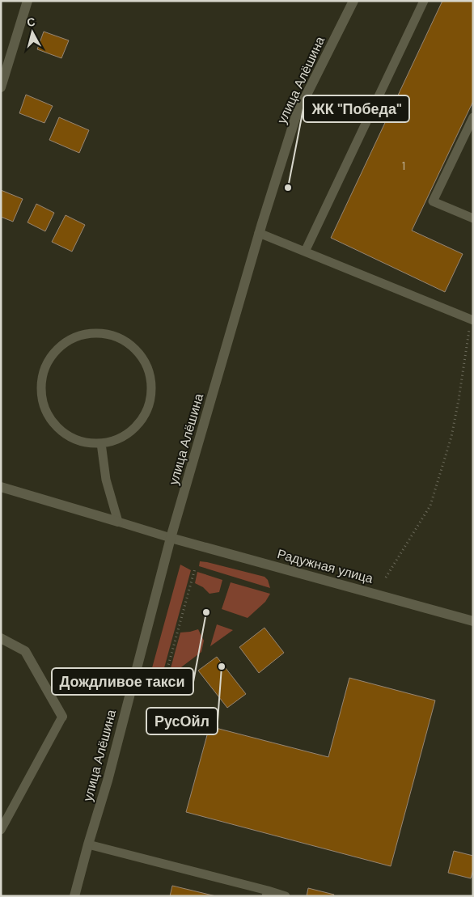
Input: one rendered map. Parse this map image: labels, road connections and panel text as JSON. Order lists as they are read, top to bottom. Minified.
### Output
{"streets":{"street":["улица Алёшина","Радужная улица"]},"crossings":[["улица Алёшина","Радужная улица"]],"places":["ЖК \"Победа\"","Дождливое такси","РусОйл"],"house_numbers":["1"],"north":"top"}
